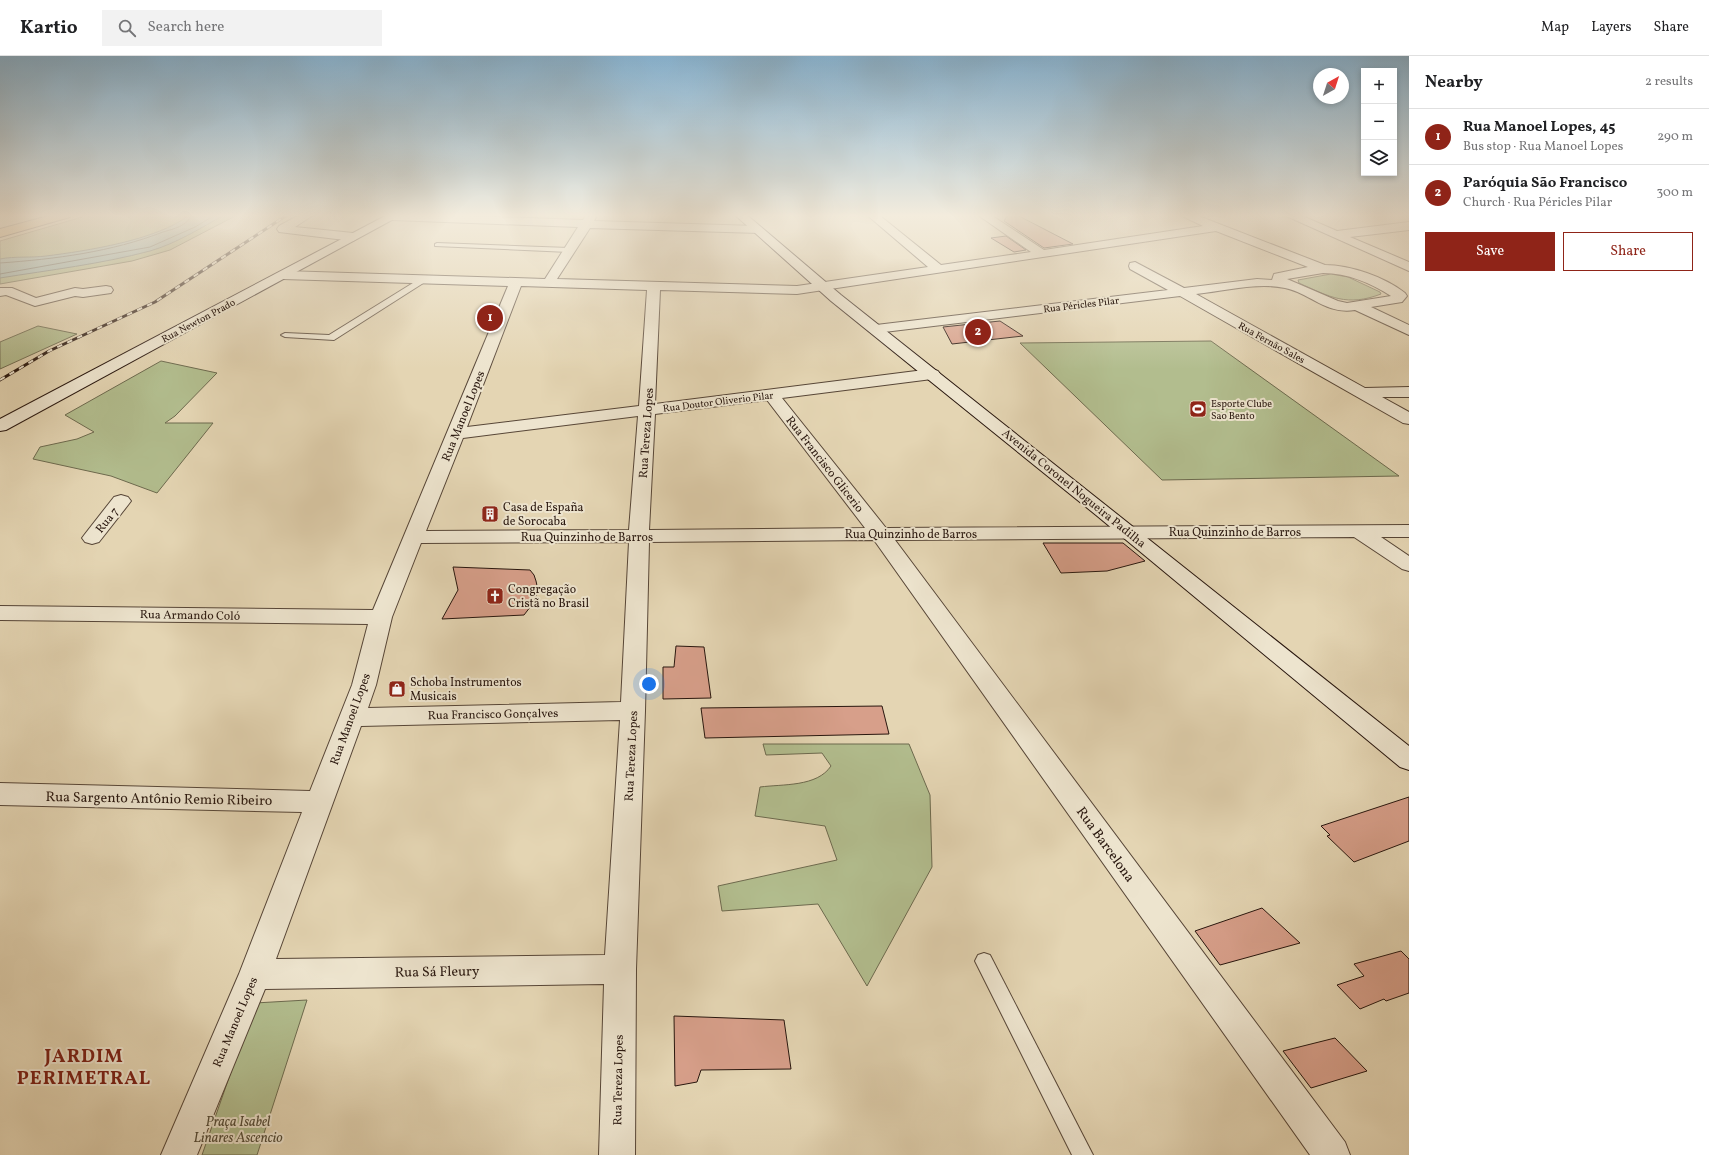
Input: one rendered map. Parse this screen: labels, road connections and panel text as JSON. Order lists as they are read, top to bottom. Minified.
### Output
{"streets":{"street":["Rua Péricles Pilar","Rua Newton Prado","Rua Fernão Sales","Rua Doutor Oliverio Pilar","Rua Manoel Lopes","Rua Tereza Lopes","Rua Francisco Glicerio","Avenida Coronel Nogueira Padilha","Rua 7","Rua Quinzinho de Barros","Rua Armando Coló","Rua Francisco Gonçalves","Rua Sargento Antônio Remio Ribeiro","Rua Barcelona","Rua Sá Fleury"]},"crossings":[["Rua Péricles Pilar","Rua Fernão Sales"],["Rua Péricles Pilar","Avenida Coronel Nogueira Padilha"],["Rua Doutor Oliverio Pilar","Rua Manoel Lopes"],["Rua Doutor Oliverio Pilar","Rua Tereza Lopes"],["Rua Doutor Oliverio Pilar","Rua Francisco Glicerio"],["Rua Doutor Oliverio Pilar","Avenida Coronel Nogueira Padilha"],["Rua Manoel Lopes","Rua Quinzinho de Barros"],["Rua Manoel Lopes","Rua Armando Coló"],["Rua Manoel Lopes","Rua Francisco Gonçalves"],["Rua Manoel Lopes","Rua Sargento Antônio Remio Ribeiro"],["Rua Manoel Lopes","Rua Sá Fleury"],["Rua Tereza Lopes","Rua Quinzinho de Barros"],["Rua Tereza Lopes","Rua Francisco Gonçalves"],["Rua Tereza Lopes","Rua Sá Fleury"],["Rua Francisco Glicerio","Rua Quinzinho de Barros"],["Rua Francisco Glicerio","Rua Barcelona"],["Avenida Coronel Nogueira Padilha","Rua Quinzinho de Barros"],["Rua Quinzinho de Barros","Rua Barcelona"]],"districts":["JARDIM PERIMETRAL"],"parks":["Praça Isabel Linares Ascencio"],"places":{"sports":["Esporte Clube Sao Bento"],"building":["Casa de España de Sorocaba"],"church":["Congregação Cristã no Brasil"],"shop":["Schoba Instrumentos Musicais"]},"north":"top right","page":{"header":"Kartio","search":"Search here","nav":["Map","Layers","Share"],"heading":["Nearby","2 results"],"map_buttons":["+","−"],"list":[{"mark":"1","name":"Rua Manoel Lopes, 45","note":"Bus stop · Rua Manoel Lopes","value":"290 m"},{"mark":"2","name":"Paróquia São Francisco","note":"Church · Rua Péricles Pilar","value":"300 m"}],"buttons":["Save","Share"],"pins":["1","2"]}}
